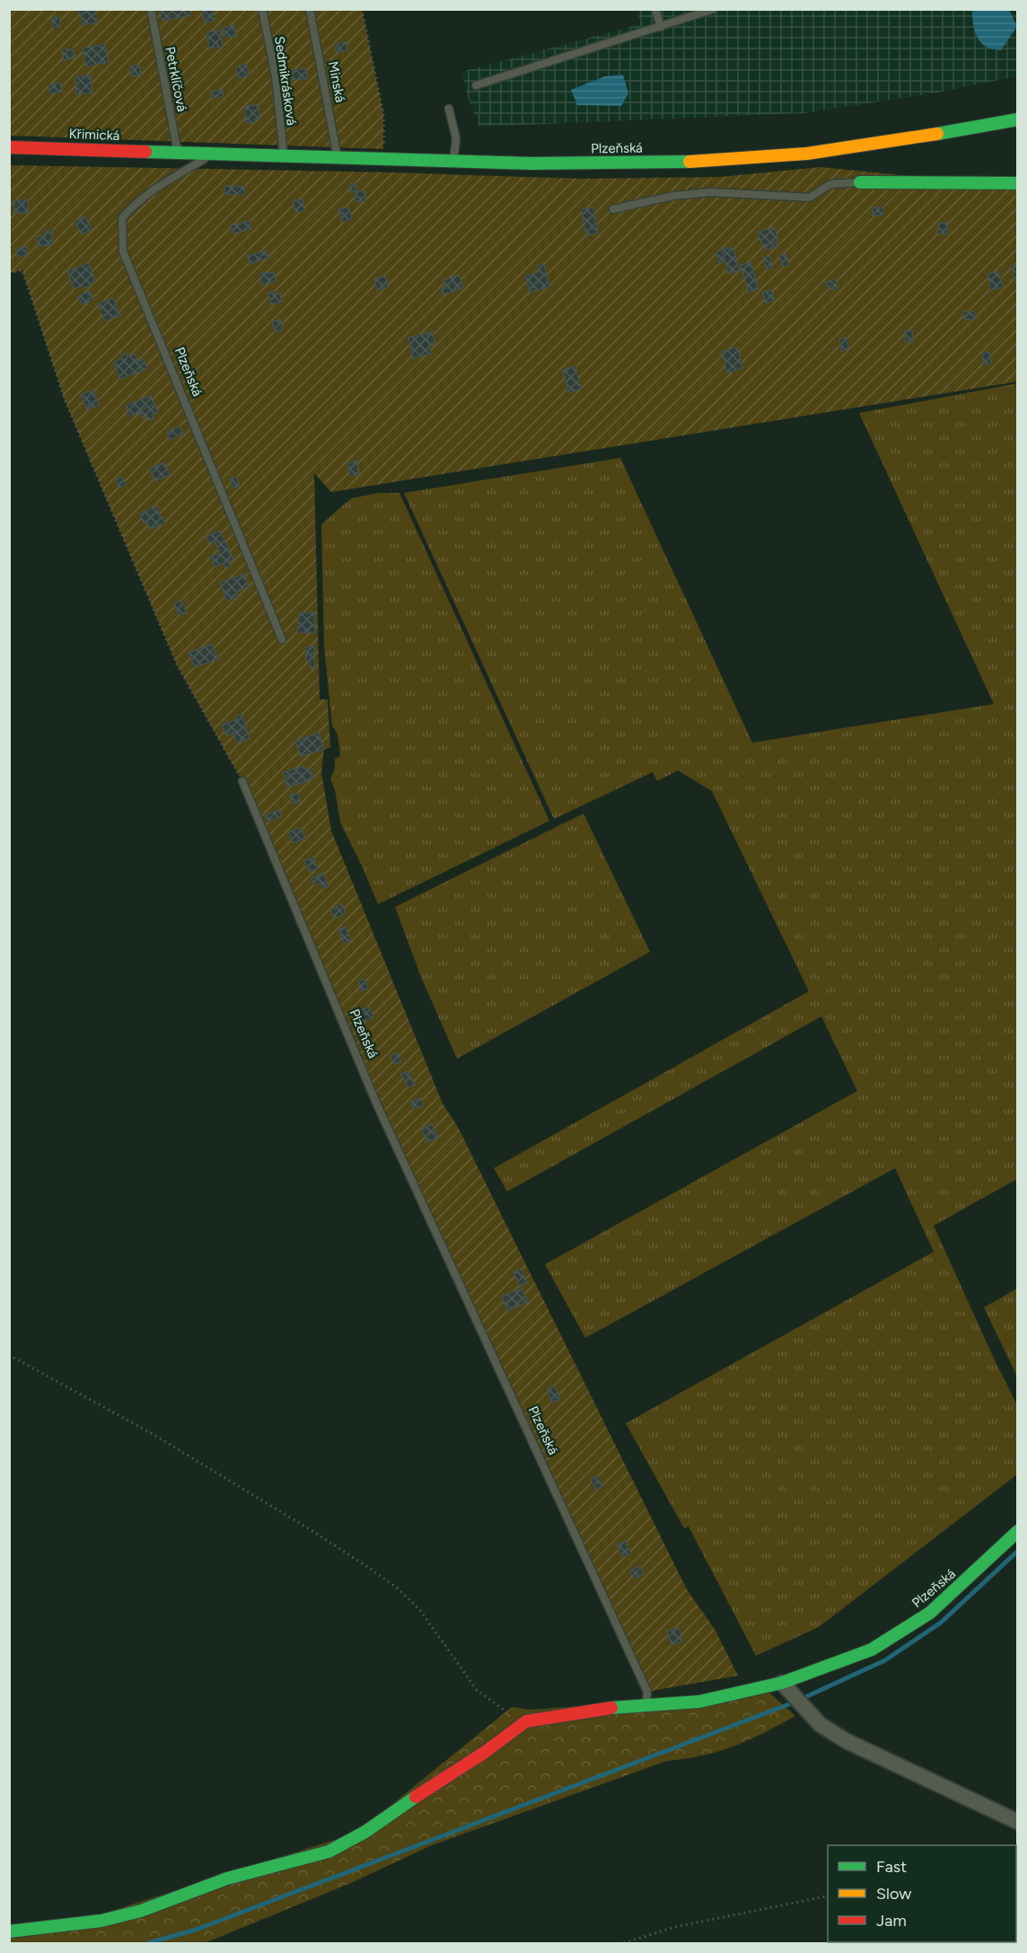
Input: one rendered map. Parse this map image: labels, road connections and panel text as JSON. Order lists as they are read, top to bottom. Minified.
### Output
{"streets":{"street":["Křimická","Plzeňská"],"lane":["Petrklíčová","Sedmikrásková","Minská"]},"crossings":[["Petrklíčová","Křimická"],["Petrklíčová","Plzeňská"],["Sedmikrásková","Plzeňská"],["Minská","Plzeňská"],["Křimická","Plzeňská"]],"legend":["Fast","Slow","Jam"]}
